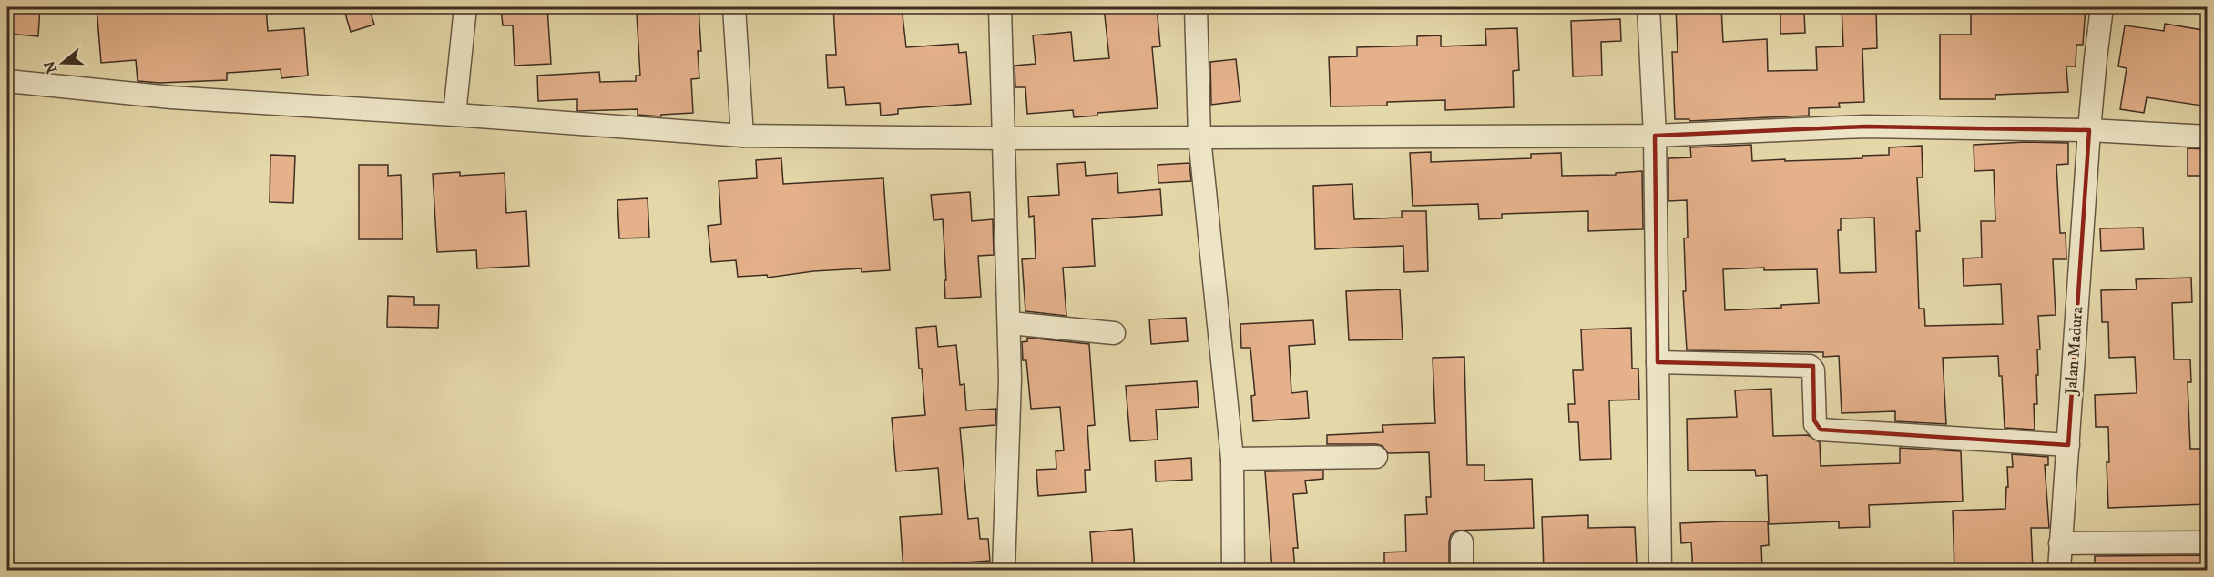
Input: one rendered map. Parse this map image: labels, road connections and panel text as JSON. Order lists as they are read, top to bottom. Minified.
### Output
{"streets":{"street":["Jalan Madura"]},"north":"left"}
